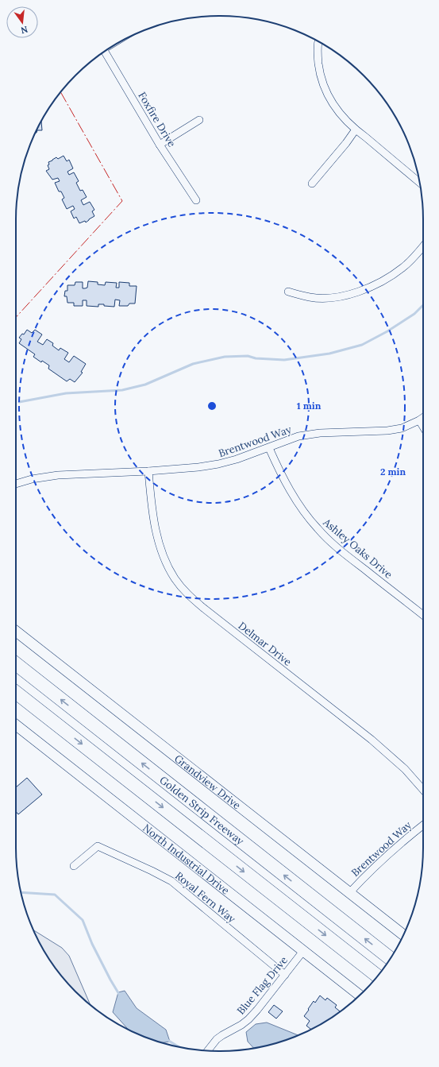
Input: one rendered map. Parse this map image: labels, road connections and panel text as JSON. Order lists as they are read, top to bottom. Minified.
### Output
{"streets":{"highway":["Golden Strip Freeway"],"street":["Foxfire Drive","Brentwood Way","Ashley Oaks Drive","Delmar Drive","Grandview Drive","North Industrial Drive","Royal Fern Way","Blue Flag Drive"]},"crossings":[["Brentwood Way","Ashley Oaks Drive"],["Brentwood Way","Delmar Drive"],["Brentwood Way","Grandview Drive"],["North Industrial Drive","Blue Flag Drive"],["Royal Fern Way","Blue Flag Drive"]],"north":"bottom","rings":["1 min","2 min"]}
